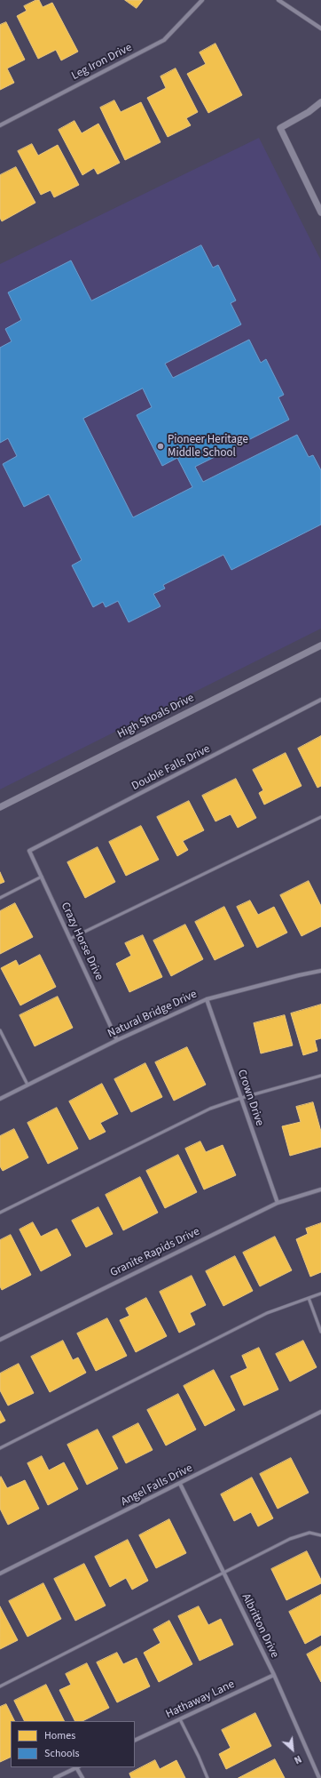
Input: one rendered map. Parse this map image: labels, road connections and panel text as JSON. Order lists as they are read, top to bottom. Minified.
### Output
{"streets":{"street":["Leg Iron Drive","High Shoals Drive","Double Falls Drive","Crazy Horse Drive","Natural Bridge Drive","Crown Drive","Granite Rapids Drive","Angel Falls Drive","Albritton Drive","Hathaway Lane"]},"crossings":[["Double Falls Drive","Crazy Horse Drive"],["Crazy Horse Drive","Natural Bridge Drive"],["Natural Bridge Drive","Crown Drive"],["Crown Drive","Granite Rapids Drive"],["Angel Falls Drive","Albritton Drive"],["Albritton Drive","Hathaway Lane"]],"places":["Pioneer Heritage Middle School"],"legend":["Homes","Schools"],"north":"bottom right"}
